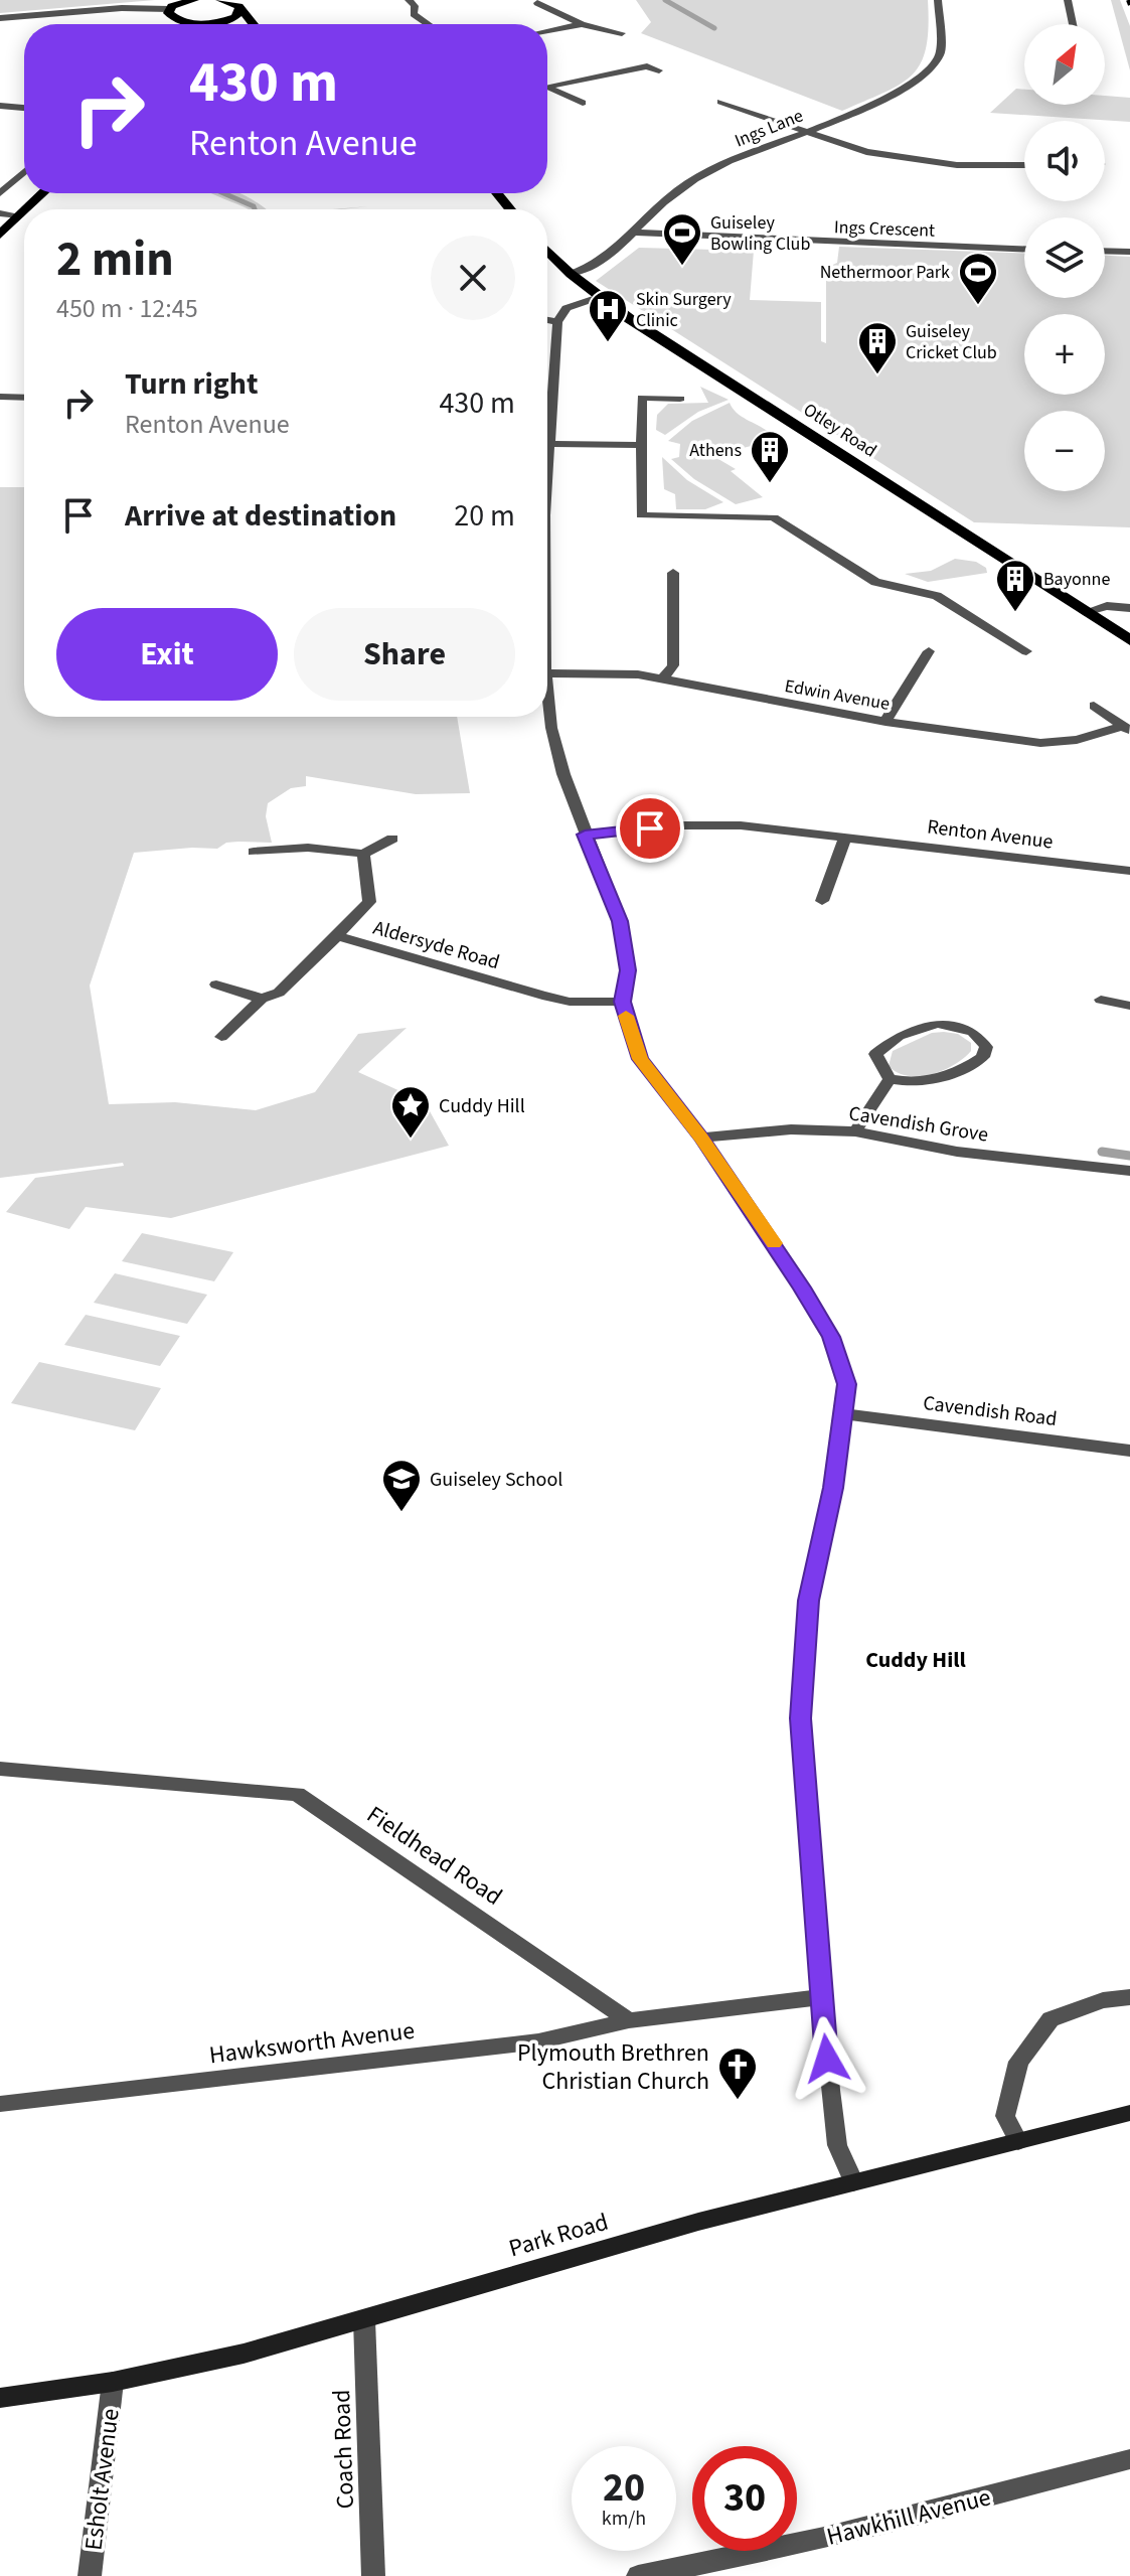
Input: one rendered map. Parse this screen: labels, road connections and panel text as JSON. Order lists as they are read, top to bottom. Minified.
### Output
{"streets":{"main road":["Otley Road","Park Road"],"street":["Ings Lane","Ings Crescent","Edwin Avenue","Renton Avenue","Aldersyde Road","Cavendish Grove","Cavendish Road","Fieldhead Road","Hawksworth Avenue","Coach Road","Esholt Avenue","Hawkhill Avenue"]},"crossings":[["Ings Lane","Ings Crescent"],["Ings Lane","Otley Road"],["Fieldhead Road","Hawksworth Avenue"],["Park Road","Coach Road"],["Park Road","Esholt Avenue"]],"districts":["Cuddy Hill"],"places":{"sports":["Guiseley Bowling Club","Nethermoor Park"],"hospital":["Skin Surgery Clinic"],"building":["Guiseley Cricket Club","Athens","Bayonne"],"place":["Cuddy Hill"],"school or university":["Guiseley School"],"church":["Plymouth Brethren Christian Church"]},"north":"top right","page":{"map_buttons":["+","−"],"turn":["430 m","Renton Avenue"],"heading":["2 min","450 m · 12:45"],"list":[{"name":"Turn right","note":"Renton Avenue","value":"430 m"},{"name":"Arrive at destination","value":"20 m"}],"buttons":["Exit","Share"],"speed":"20 km/h","limit":"30"}}
